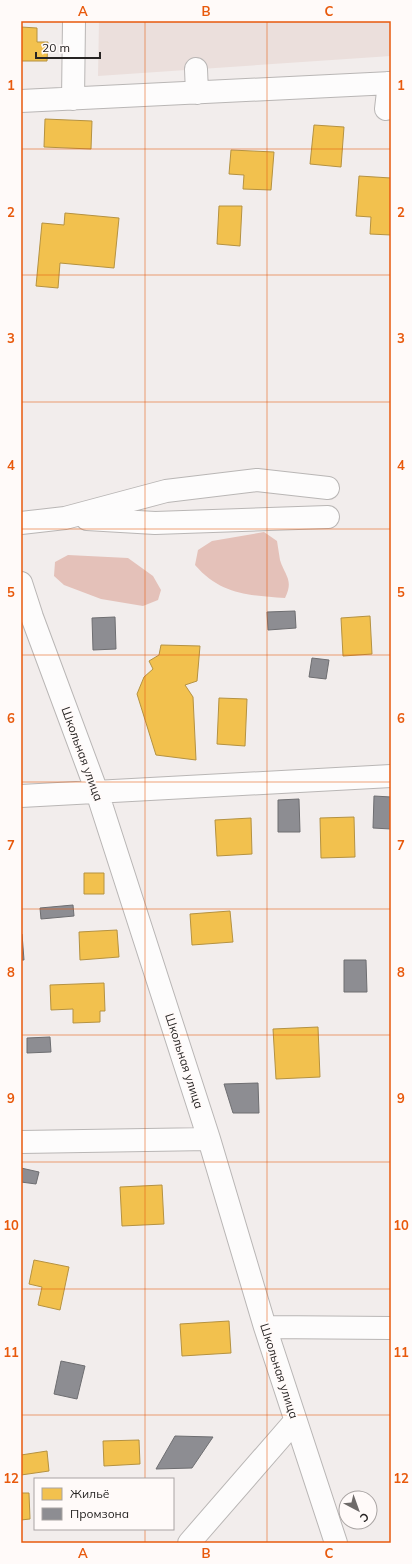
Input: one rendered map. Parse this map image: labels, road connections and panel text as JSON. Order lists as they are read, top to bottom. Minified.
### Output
{"streets":{"street":["Школьная улица"]},"legend":["Жильё","Промзона"],"scale_bar":"20 m","north":"bottom right","grid":{"columns":["A","B","C"],"rows":["1","2","3","4","5","6","7","8","9","10","11","12"]}}
